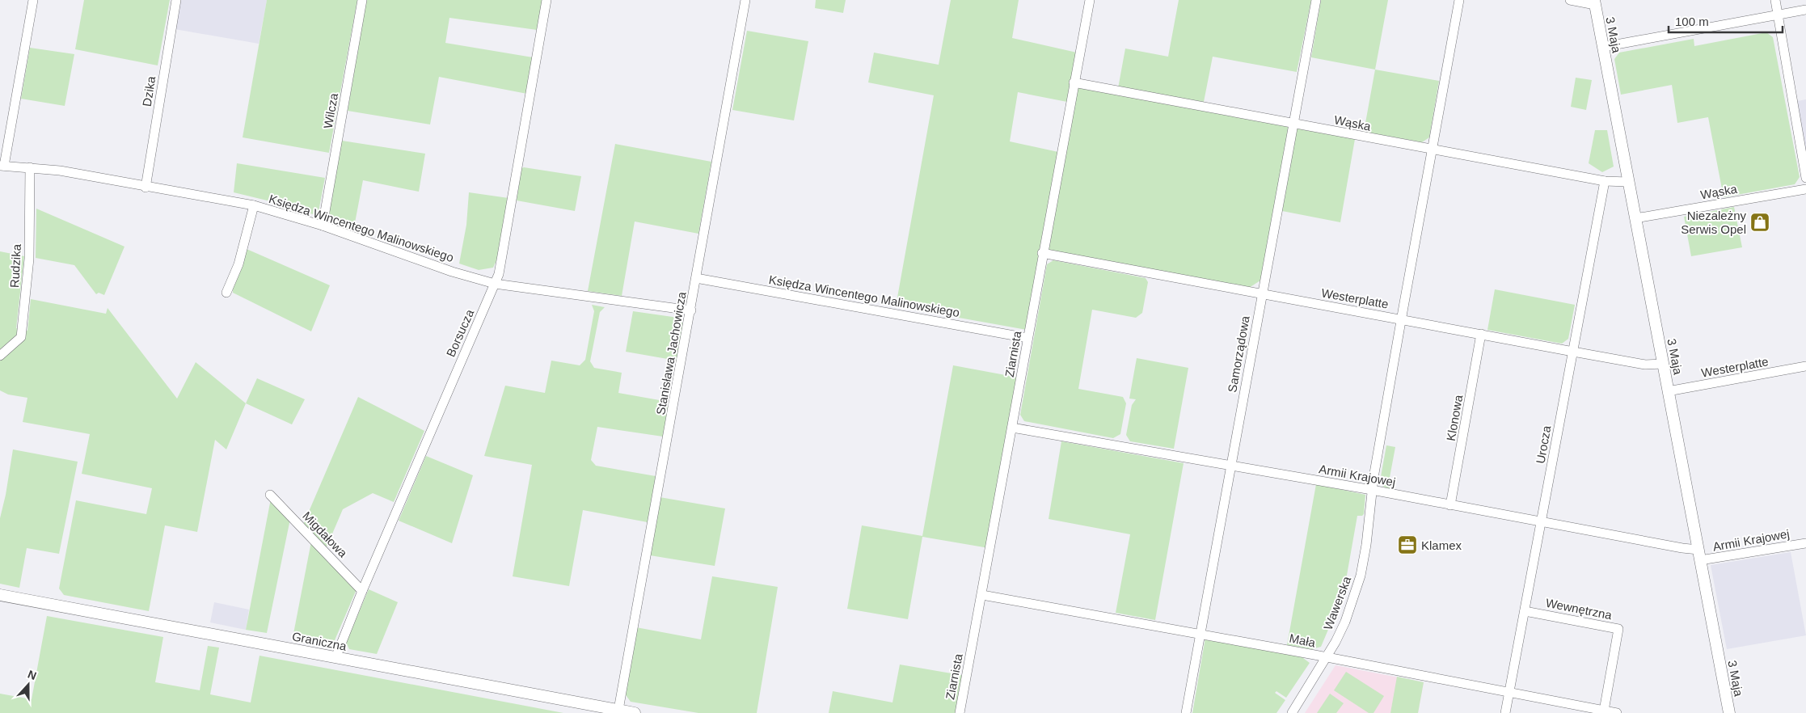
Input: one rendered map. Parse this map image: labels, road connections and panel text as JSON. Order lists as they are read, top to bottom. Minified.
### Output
{"streets":{"street":["3 Maja","Dzika","Wilcza","Wąska","Księdza Wincentego Malinowskiego","Rudzika","Westerplatte","Borsucza","Stanisława Jachowicza","Ziarnista","Samorządowa","Klonowa","Urocza","Armii Krajowej","Migdałowa","Wawerska","Wewnętrzna","Mała","Graniczna"]},"crossings":[["3 Maja","Wąska"],["3 Maja","Westerplatte"],["3 Maja","Armii Krajowej"],["Dzika","Księdza Wincentego Malinowskiego"],["Wilcza","Księdza Wincentego Malinowskiego"],["Wąska","Ziarnista"],["Wąska","Samorządowa"],["Wąska","Urocza"],["Wąska","Wawerska"],["Księdza Wincentego Malinowskiego","Rudzika"],["Księdza Wincentego Malinowskiego","Borsucza"],["Księdza Wincentego Malinowskiego","Stanisława Jachowicza"],["Księdza Wincentego Malinowskiego","Ziarnista"],["Westerplatte","Ziarnista"],["Westerplatte","Samorządowa"],["Westerplatte","Klonowa"],["Westerplatte","Urocza"],["Westerplatte","Wawerska"],["Borsucza","Migdałowa"],["Borsucza","Graniczna"],["Stanisława Jachowicza","Graniczna"],["Ziarnista","Armii Krajowej"],["Ziarnista","Mała"],["Samorządowa","Armii Krajowej"],["Samorządowa","Mała"],["Klonowa","Armii Krajowej"],["Urocza","Armii Krajowej"],["Urocza","Wewnętrzna"],["Urocza","Mała"],["Armii Krajowej","Wawerska"],["Wawerska","Mała"],["Wewnętrzna","Mała"]],"places":{"shop":["Niezależny Serwis Opel"],"office":["Klamex"]},"scale_bar":"100 m","north":"top"}
